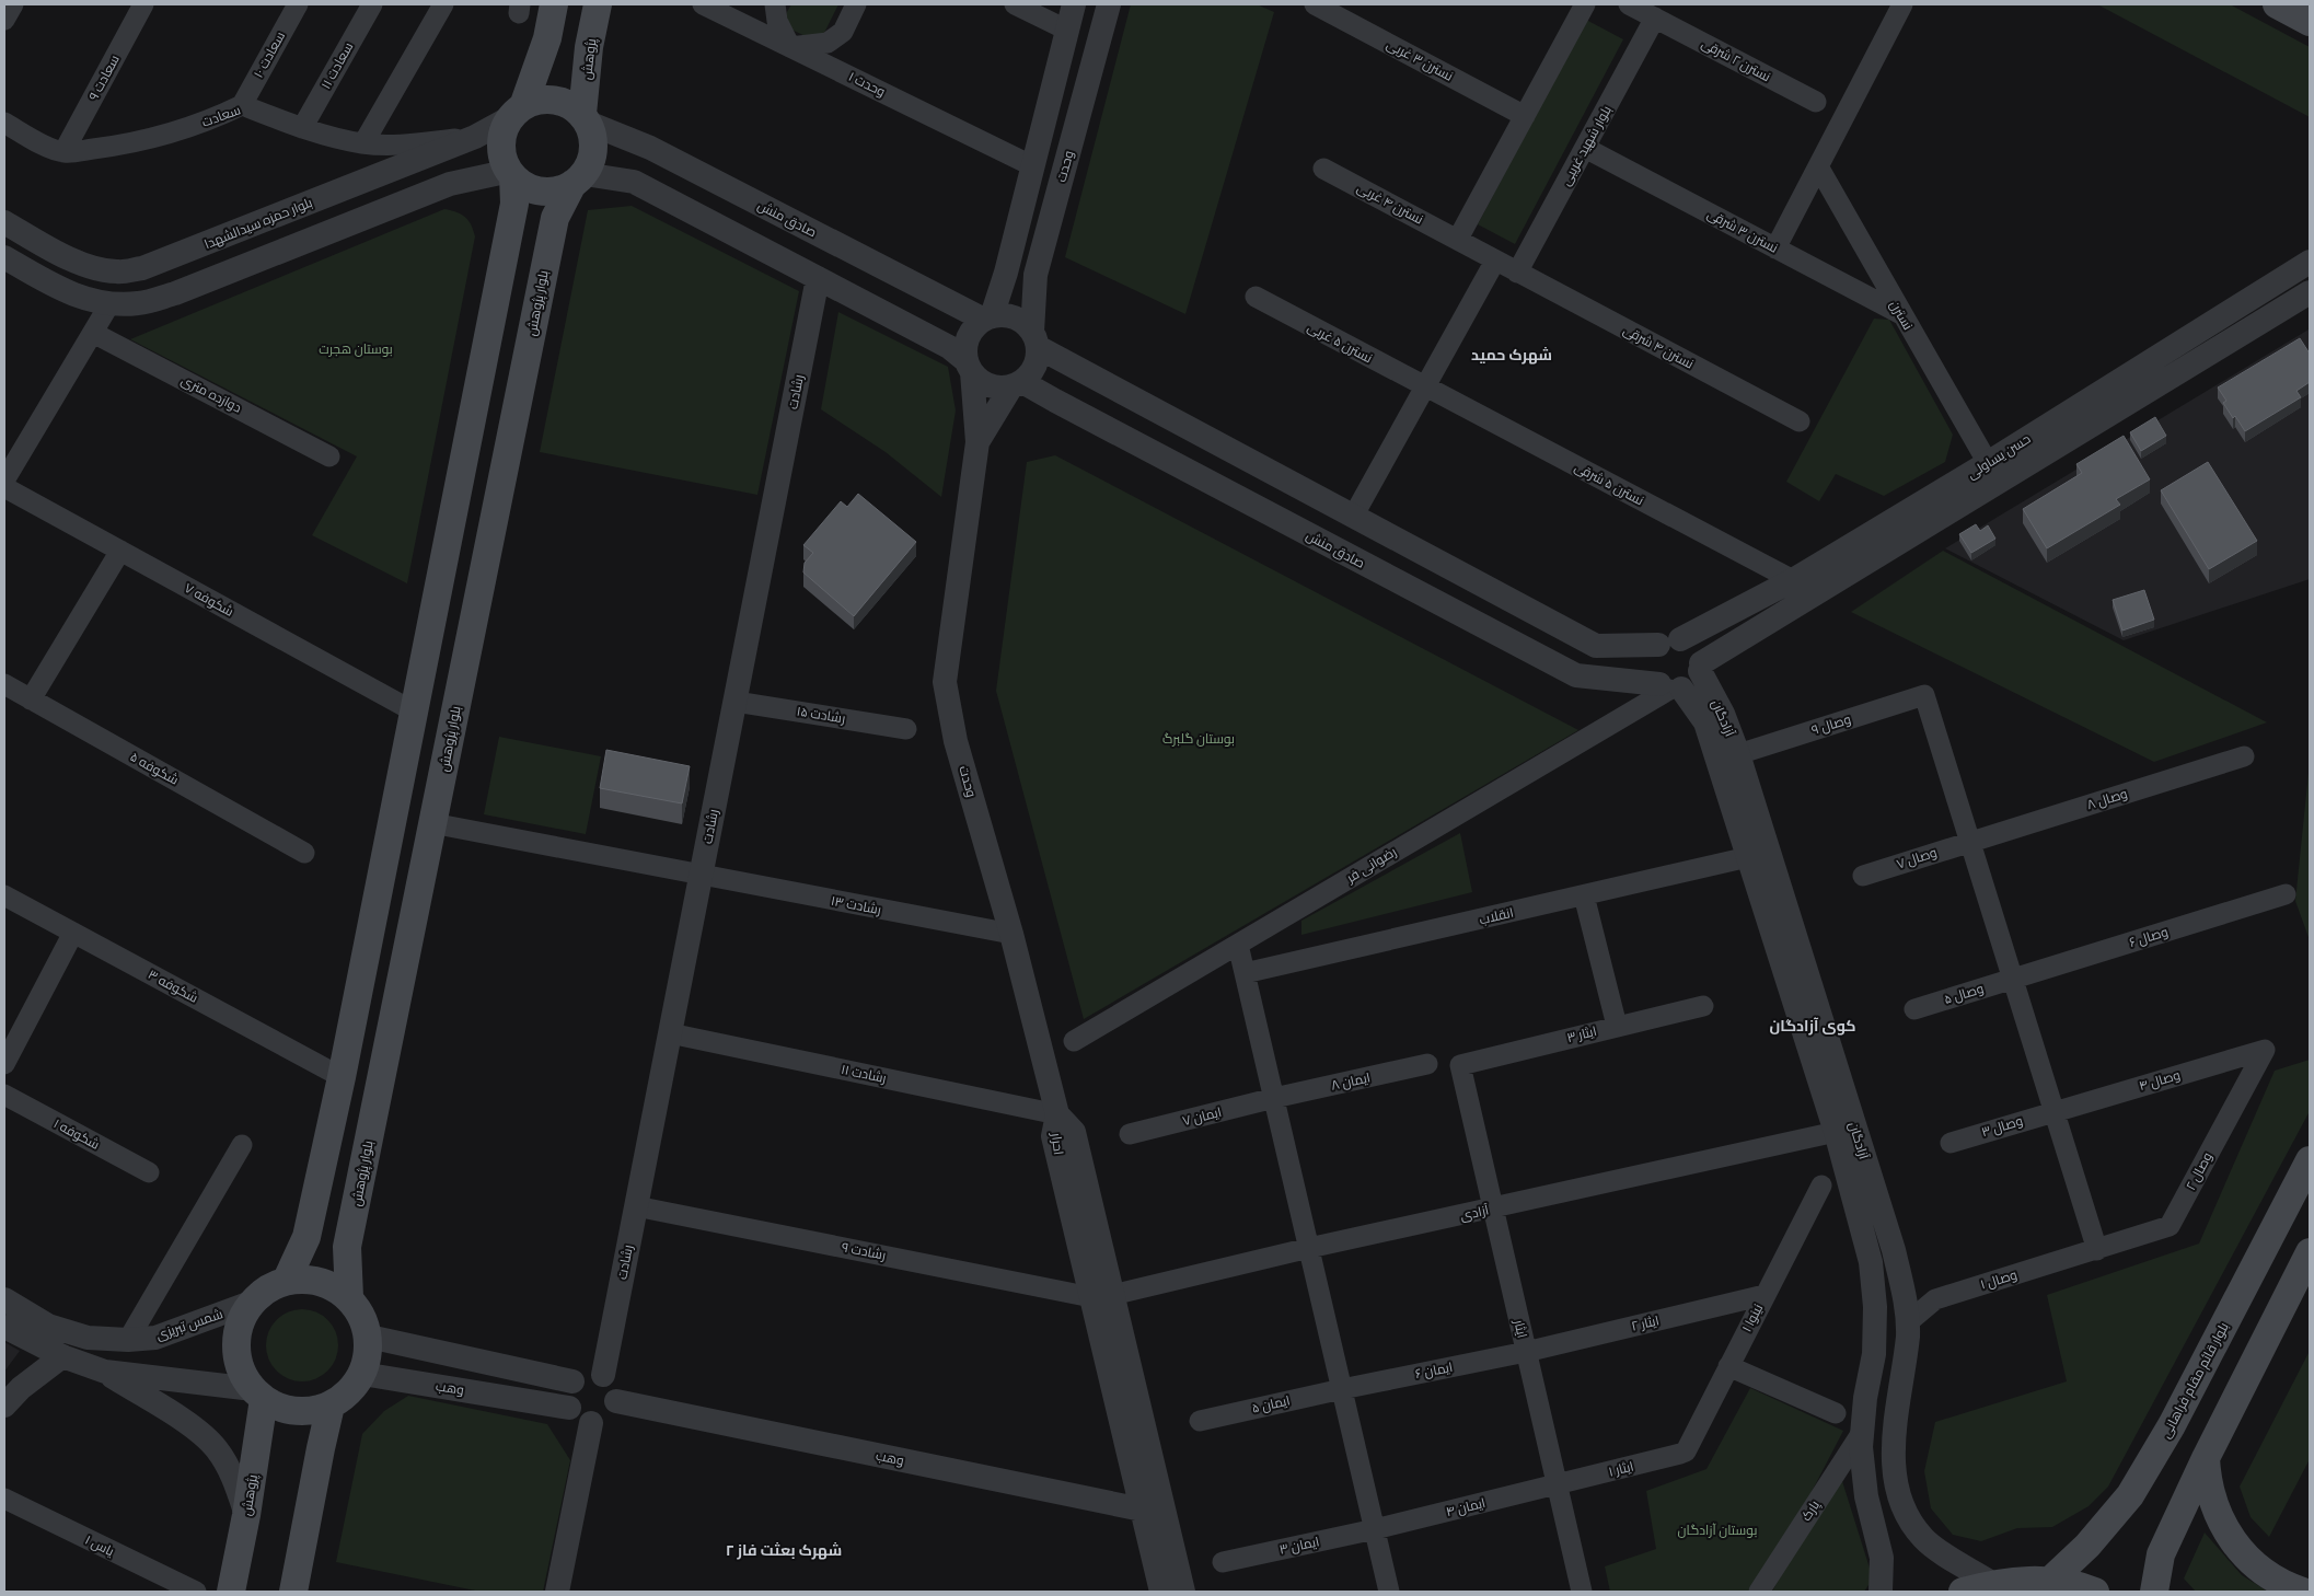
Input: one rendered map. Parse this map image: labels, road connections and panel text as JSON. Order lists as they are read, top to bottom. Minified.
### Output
{"streets":{"main road":["پژوهش","بلوار پژوهش","بلوار قائم مقام فراهانی"],"street":["سعادت ۱۰","نسترن ۳ غربی","نسترن ۲ شرقی","سعادت ۱۱","سعادت ۹","وحدت ۱","سعادت","بلوار شهید غریبی","وحدت","نسترن ۴ غربی","صادق منش","بلوار حمزه سیدالشهدا","نسترن ۳ شرقی","نسترن","نسترن ۵ غربی","نسترن ۴ شرقی","رشادت","دوازده متری","حسن یساولی","نسترن ۵ شرقی","شکوفه ۷","رشادت ۱۵","آزادگان","وصال ۹","شکوفه ۵","وصال ۸","وصال ۷","رضوانی فر","رشادت ۱۳","انقلاب","وصال ۶","شکوفه ۳","وصال ۵","ایثار ۳","رشادت ۱۱","وصال ۴","ایمان ۸","ایمان ۷","وصال ۳","شکوفه ۱","احرار","وصال ۲","آزادی","رشادت ۹","وصال ۱","نینوا ۱","ایثار ۲","شمس تبریزی","ایثار","ایمان ۶","وهب","ایمان ۵","ایثار ۱","ایمان ۴","پارک","یاس ۱","ایمان ۳"]},"crossings":[["سعادت ۱۰","سعادت"],["پژوهش","صادق منش"],["پژوهش","بلوار حمزه سیدالشهدا"],["پژوهش","بلوار پژوهش"],["پژوهش","شمس تبریزی"],["پژوهش","وهب"],["نسترن ۲ شرقی","بلوار شهید غریبی"],["سعادت ۱۱","سعادت"],["سعادت ۹","سعادت"],["سعادت","بلوار حمزه سیدالشهدا"],["بلوار شهید غریبی","نسترن ۳ شرقی"],["بلوار شهید غریبی","نسترن ۴ شرقی"],["وحدت","صادق منش"],["وحدت","رشادت ۱۳"],["وحدت","رشادت ۱۱"],["وحدت","احرار"],["نسترن ۴ غربی","نسترن ۴ شرقی"],["صادق منش","بلوار حمزه سیدالشهدا"],["صادق منش","بلوار پژوهش"],["صادق منش","حسن یساولی"],["صادق منش","آزادگان"],["صادق منش","رضوانی فر"],["بلوار حمزه سیدالشهدا","بلوار پژوهش"],["نسترن ۳ شرقی","نسترن"],["بلوار پژوهش","رشادت ۱۳"],["بلوار پژوهش","شمس تبریزی"],["بلوار پژوهش","وهب"],["نسترن","حسن یساولی"],["نسترن ۵ غربی","نسترن ۵ شرقی"],["رشادت","رشادت ۱۵"],["رشادت","رشادت ۱۳"],["رشادت","رشادت ۱۱"],["رشادت","رشادت ۹"],["رشادت","وهب"],["حسن یساولی","نسترن ۵ شرقی"],["حسن یساولی","آزادگان"],["حسن یساولی","رضوانی فر"],["آزادگان","وصال ۹"],["آزادگان","رضوانی فر"],["آزادگان","انقلاب"],["آزادگان","آزادی"],["آزادگان","وصال ۱"],["آزادگان","پارک"],["وصال ۹","وصال ۸"],["وصال ۹","وصال ۷"],["وصال ۸","وصال ۷"],["وصال ۶","وصال ۵"],["ایثار ۳","ایثار"],["رشادت ۱۱","احرار"],["وصال ۴","وصال ۳"],["وصال ۴","وصال ۲"],["ایمان ۸","ایمان ۷"],["احرار","آزادی"],["احرار","رشادت ۹"],["احرار","وهب"],["وصال ۲","وصال ۱"],["آزادی","رشادت ۹"],["آزادی","ایثار"],["نینوا ۱","ایثار ۲"],["نینوا ۱","ایثار ۱"],["ایثار ۲","ایثار"],["ایثار ۲","ایمان ۶"],["شمس تبریزی","وهب"],["ایثار","ایمان ۶"],["ایثار","ایثار ۱"],["ایثار","ایمان ۴"],["ایمان ۶","ایمان ۵"],["ایثار ۱","ایمان ۴"],["ایمان ۴","ایمان ۳"]],"districts":["شهرک حمید","کوی آزادگان","شهرک بعثت فاز ۲"],"parks":["بوستان هجرت","بوستان گلبرگ","بوستان آزادگان"]}
